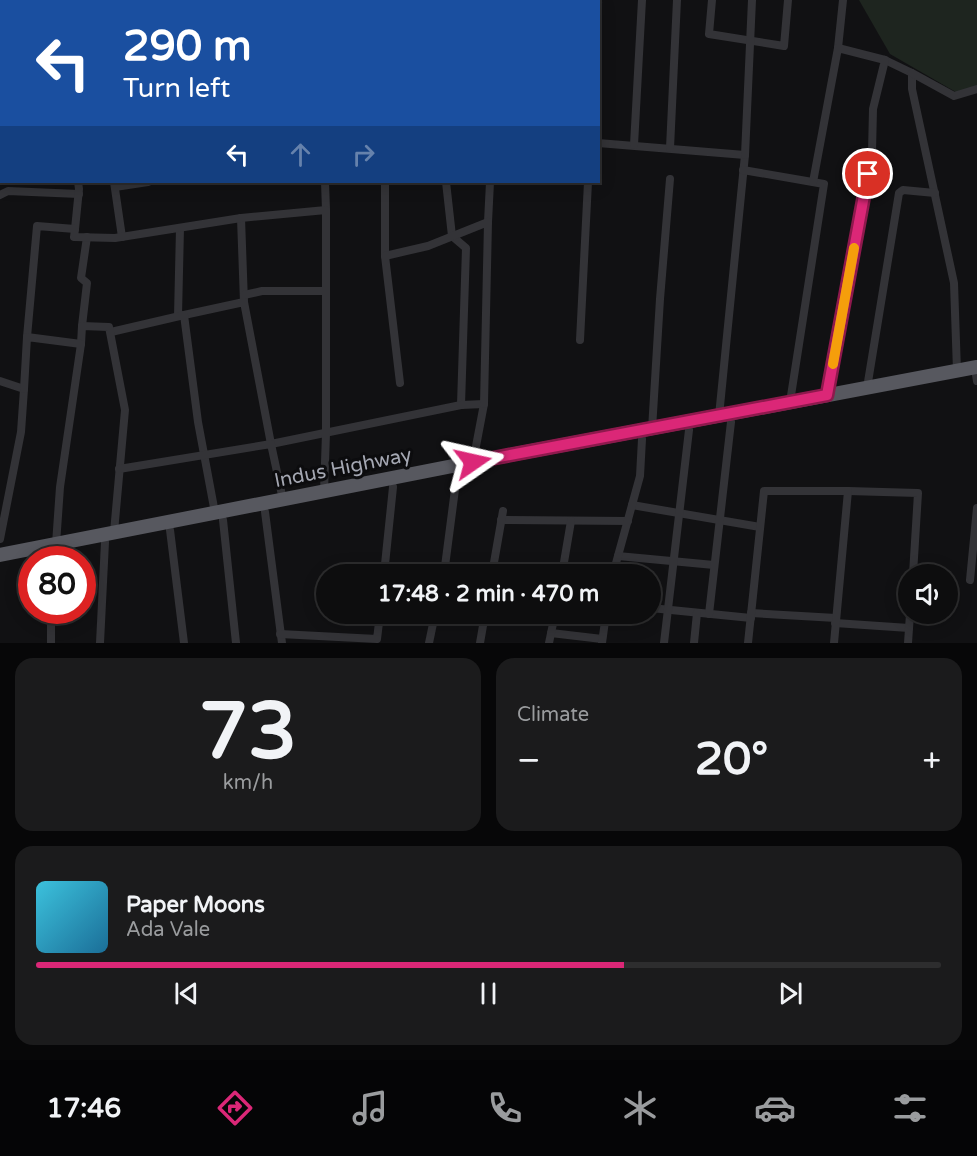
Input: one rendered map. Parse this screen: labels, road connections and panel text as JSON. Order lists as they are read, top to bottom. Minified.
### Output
{"streets":{"highway":["Indus Highway"]},"page":{"turn":["290 m","Turn left"],"limit":"80","trip":"17:48 · 2 min · 470 m","tile":[["73","km/h"],"Climate"],"heat":["−","20°","+"],"song":["Paper Moons","Ada Vale"],"tabs":"17:46"}}
